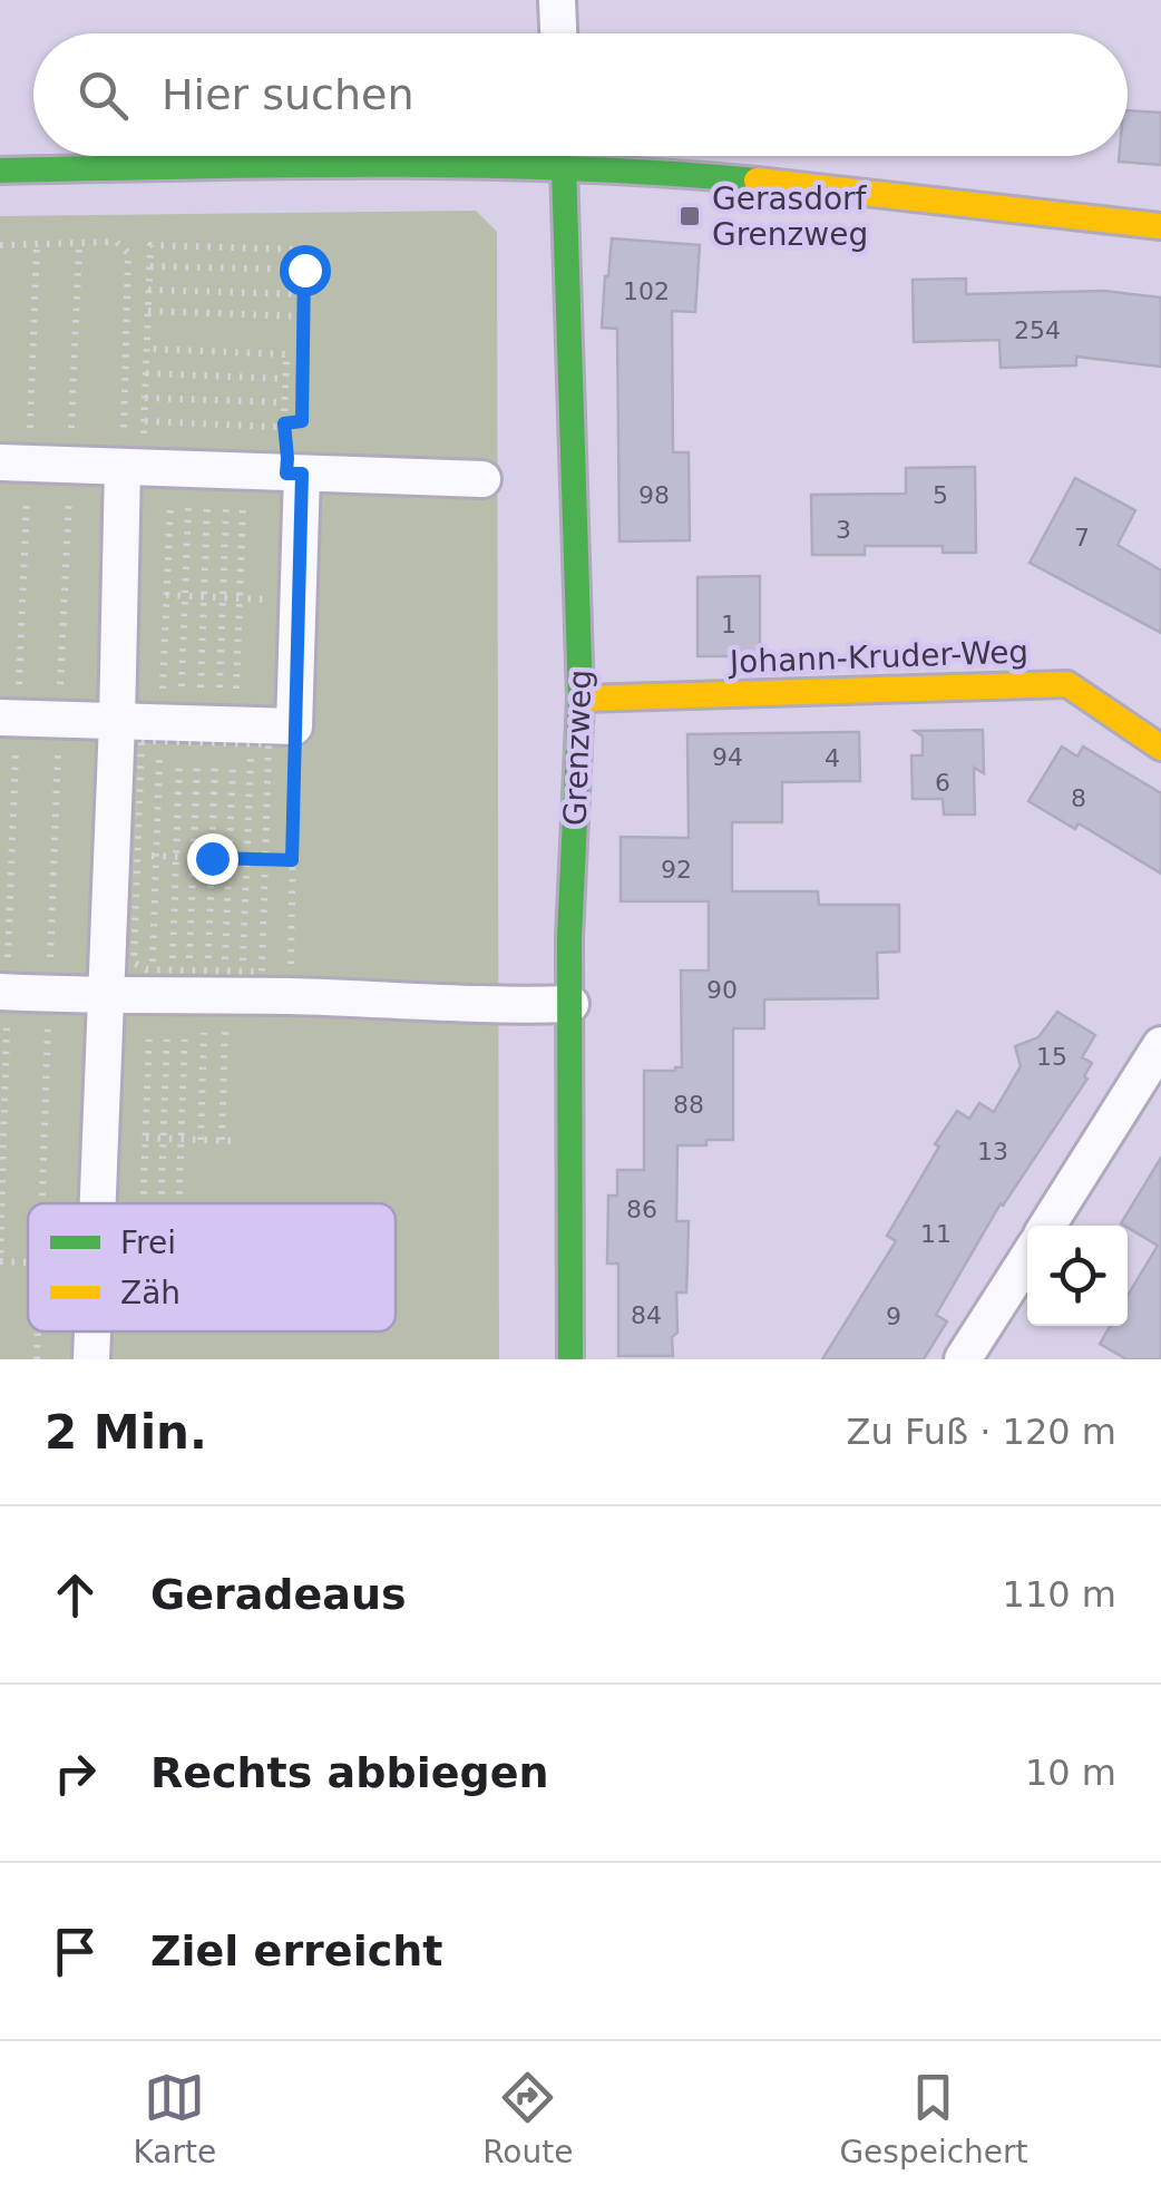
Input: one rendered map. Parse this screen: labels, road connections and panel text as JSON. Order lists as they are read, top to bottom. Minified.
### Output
{"streets":{"street":["Johann-Kruder-Weg","Grenzweg"]},"crossings":[["Johann-Kruder-Weg","Grenzweg"]],"places":{"transit":["Gerasdorf Grenzweg"]},"house_numbers":["102","254","98","5","3","7","1","94","4","6","8","92","90","15","88","13","86","11","84","9"],"legend":["Frei","Zäh"],"page":{"search":"Hier suchen","heading":["2 Min.","Zu Fuß · 120 m"],"list":[["Geradeaus","110 m"],["Rechts abbiegen","10 m"],"Ziel erreicht"],"nav":["Karte","Route","Gespeichert"]}}
